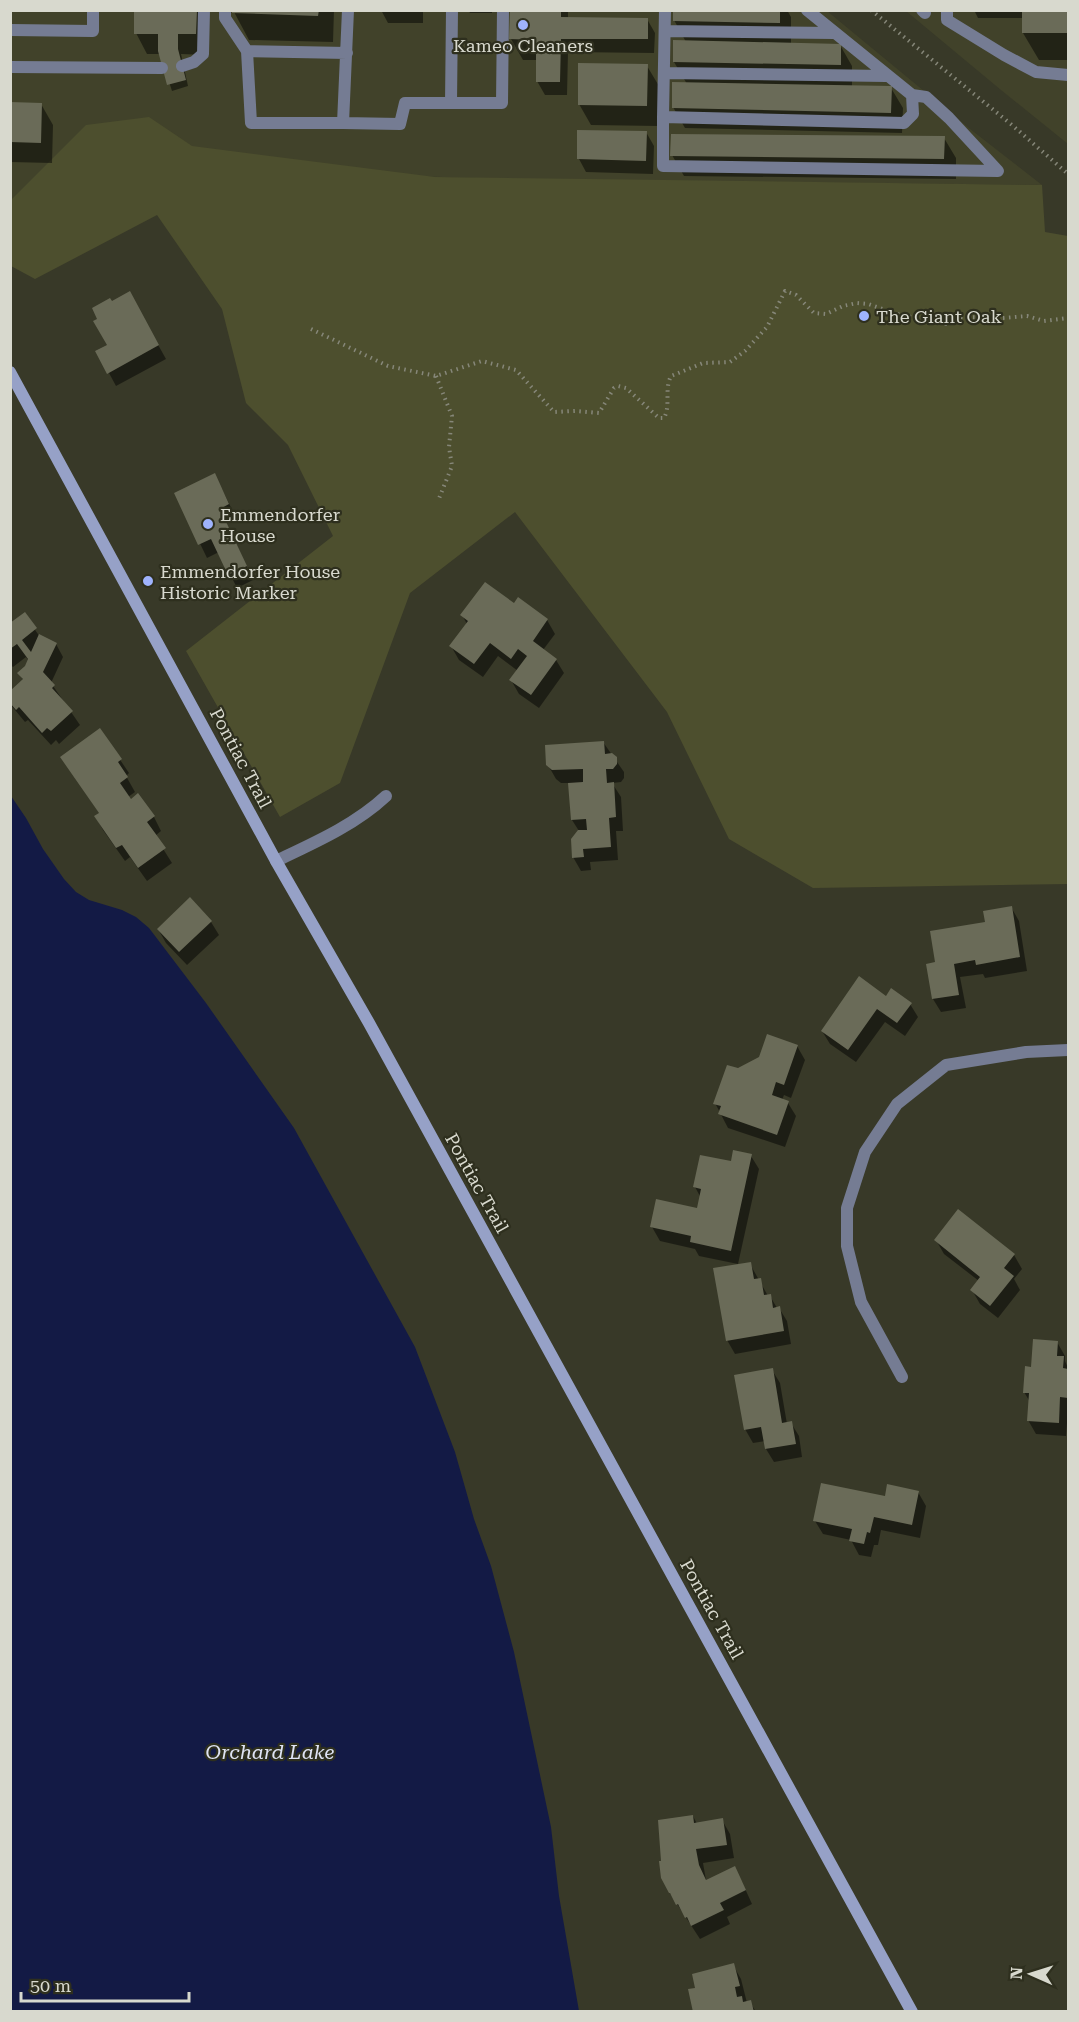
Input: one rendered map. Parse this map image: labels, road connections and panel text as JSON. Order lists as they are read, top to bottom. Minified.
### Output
{"streets":{"main road":["Pontiac Trail"]},"water":["Orchard Lake"],"places":["Kameo Cleaners","The Giant Oak","Emmendorfer House","Emmendorfer House Historic Marker"],"scale_bar":"50 m","north":"left"}
